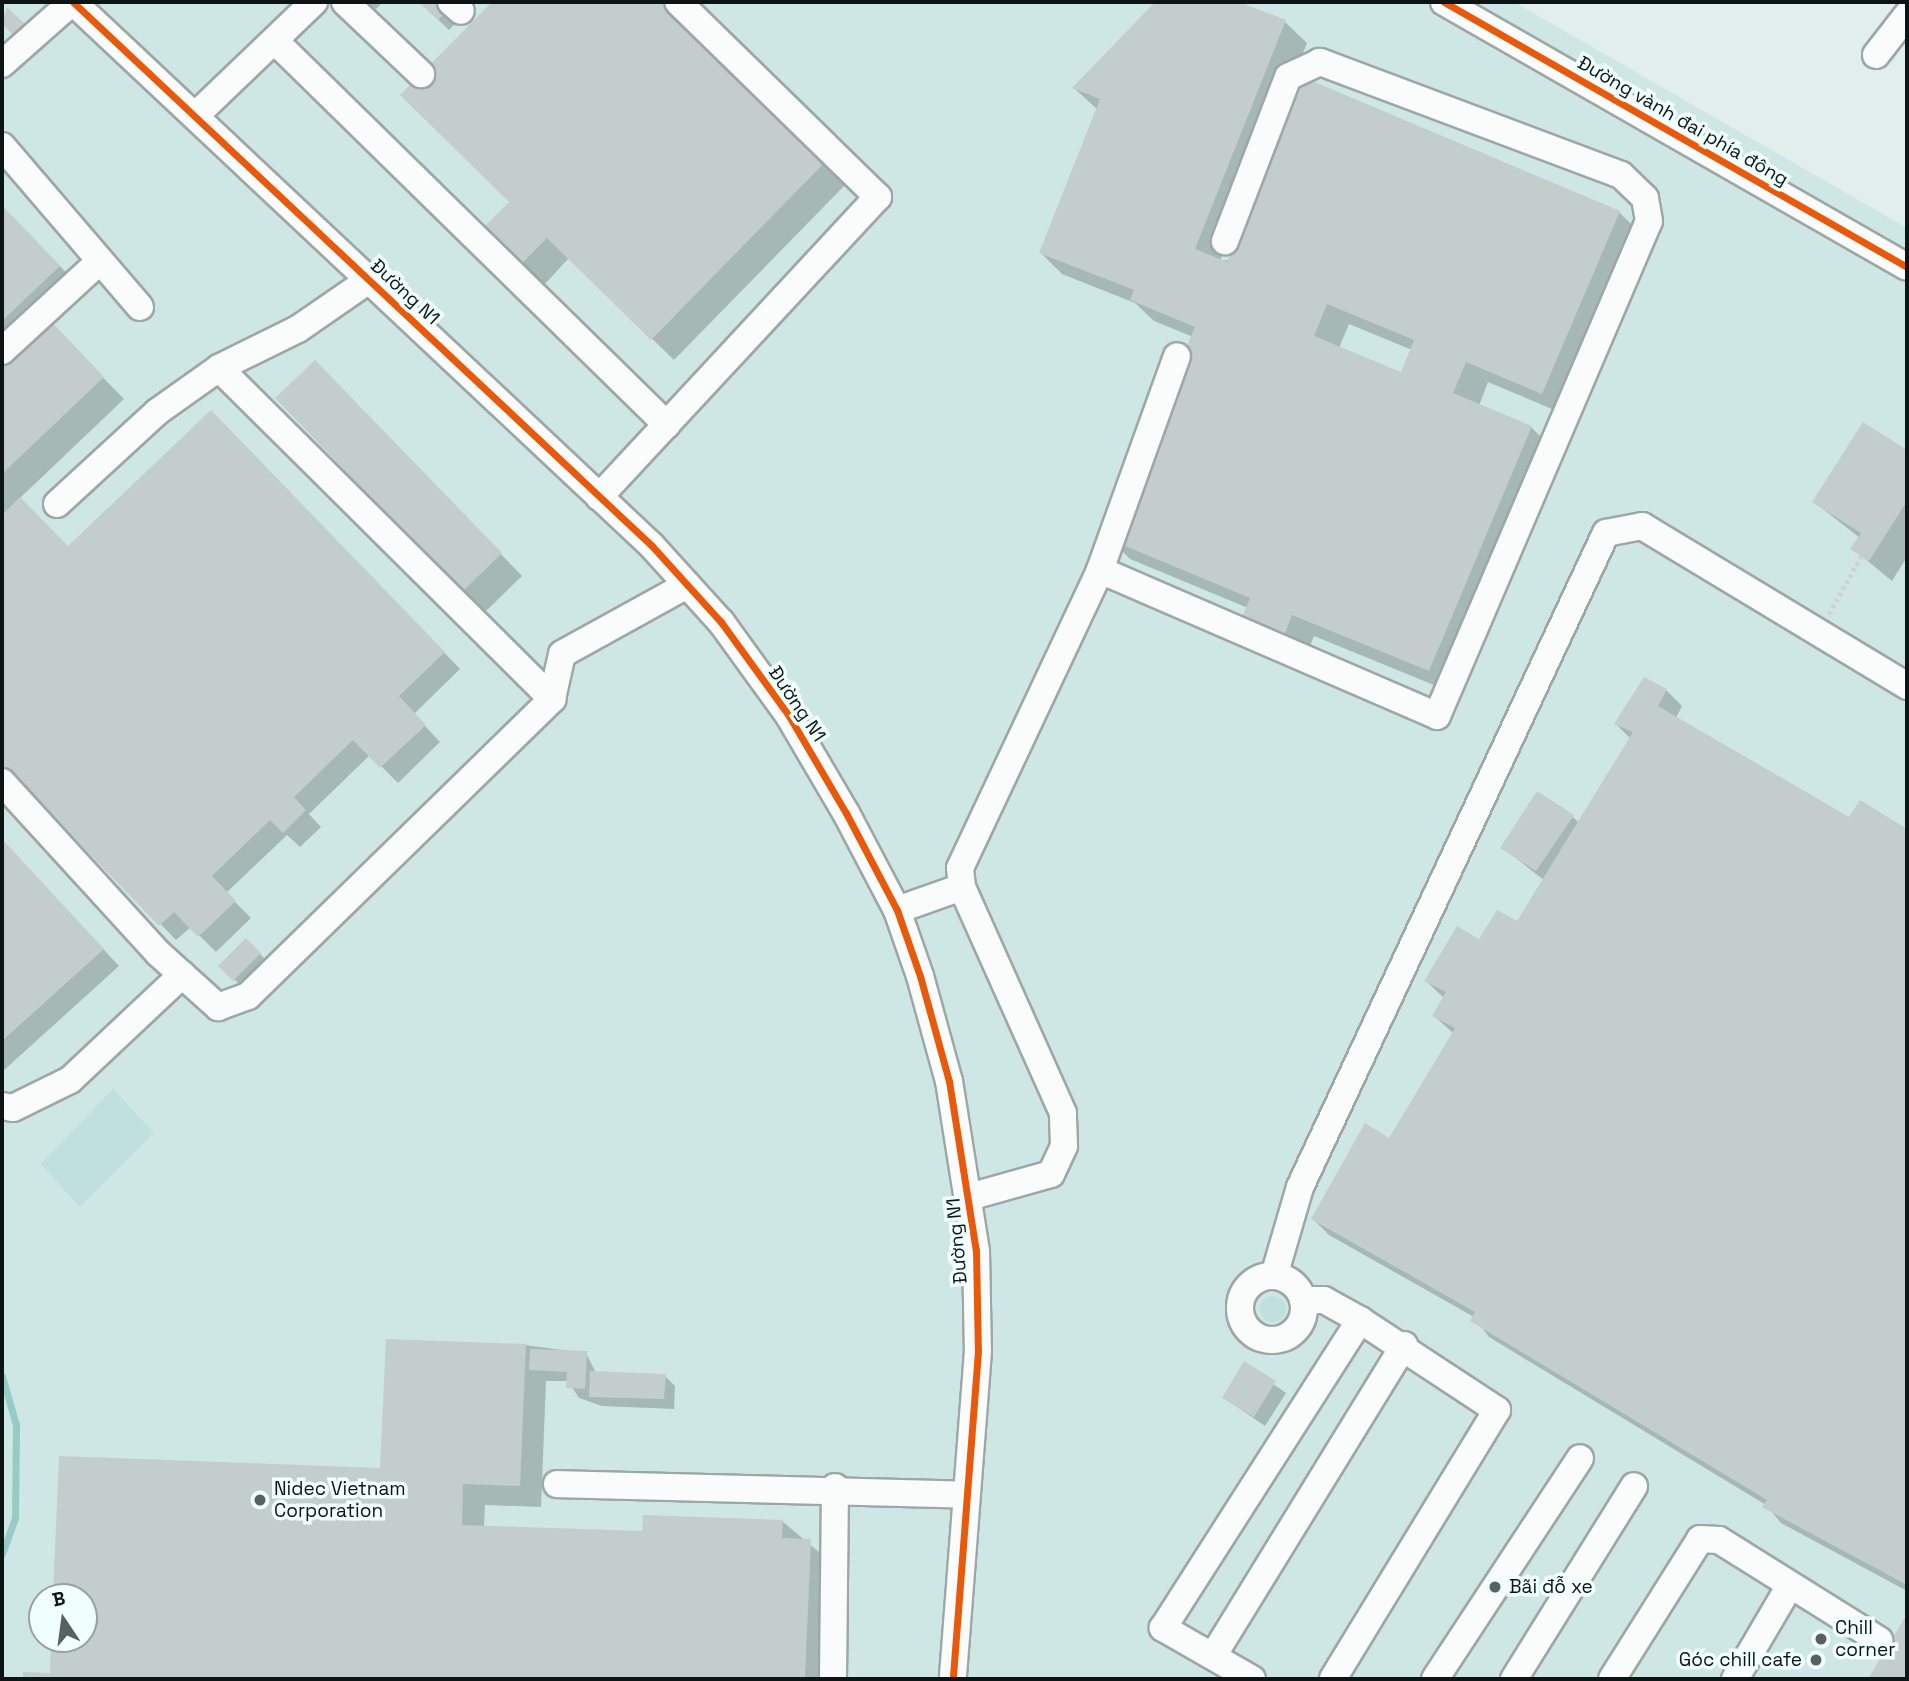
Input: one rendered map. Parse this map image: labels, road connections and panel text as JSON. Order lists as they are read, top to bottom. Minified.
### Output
{"streets":{"street":["Đường vành đai phía đông","Đường N1"]},"places":["Nidec Vietnam Corporation","Bãi đỗ xe","Chill corner","Góc chill cafe"],"north":"top"}
